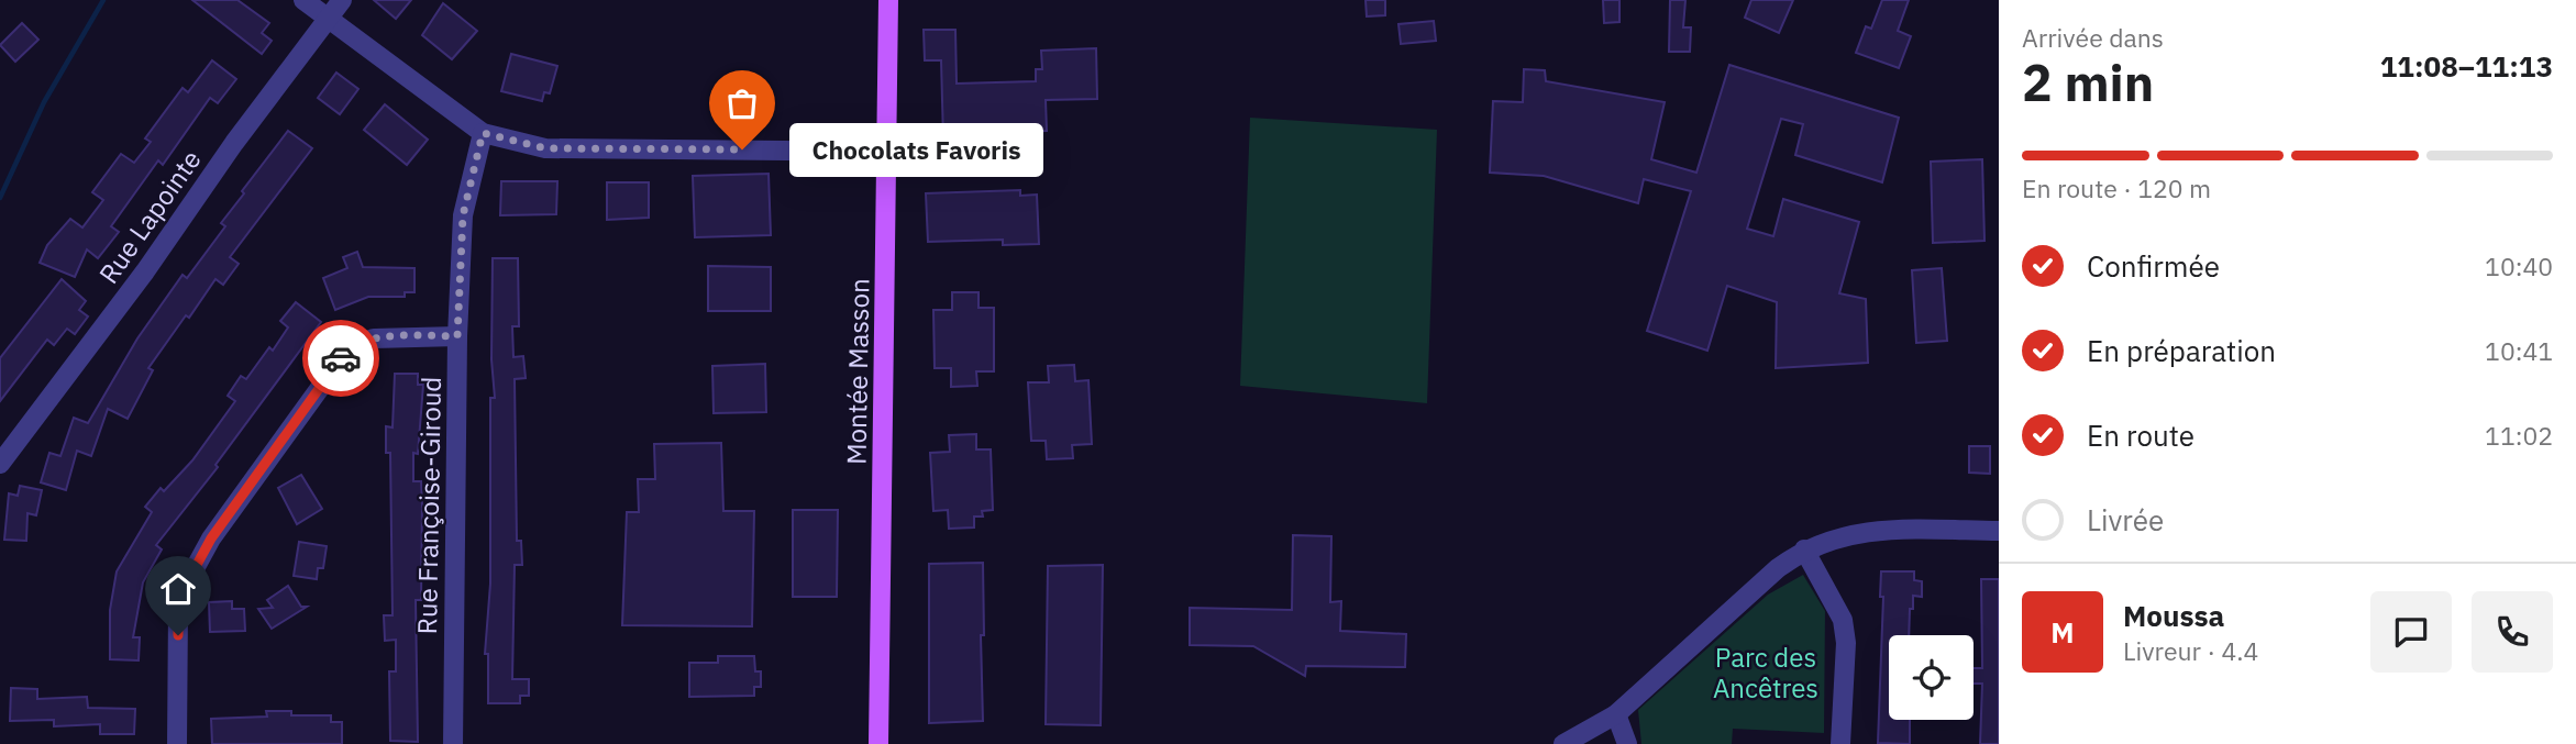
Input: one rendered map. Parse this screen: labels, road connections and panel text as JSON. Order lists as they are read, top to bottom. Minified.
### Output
{"streets":{"main road":["Montée Masson"],"street":["Rue Lapointe","Rue Françoise-Giroud"]},"parks":["Parc des Ancêtres"],"places":["Chocolats Favoris"],"page":{"heading":["2 min","Arrivée dans","11:08–11:13"],"panel":["Moussa","Livreur · 4.4"],"bubble":"Chocolats Favoris","bar":"En route · 120 m","list":[["Confirmée","10:40"],["En préparation","10:41"],["En route","11:02"],"Livrée"],"round":"M"}}
